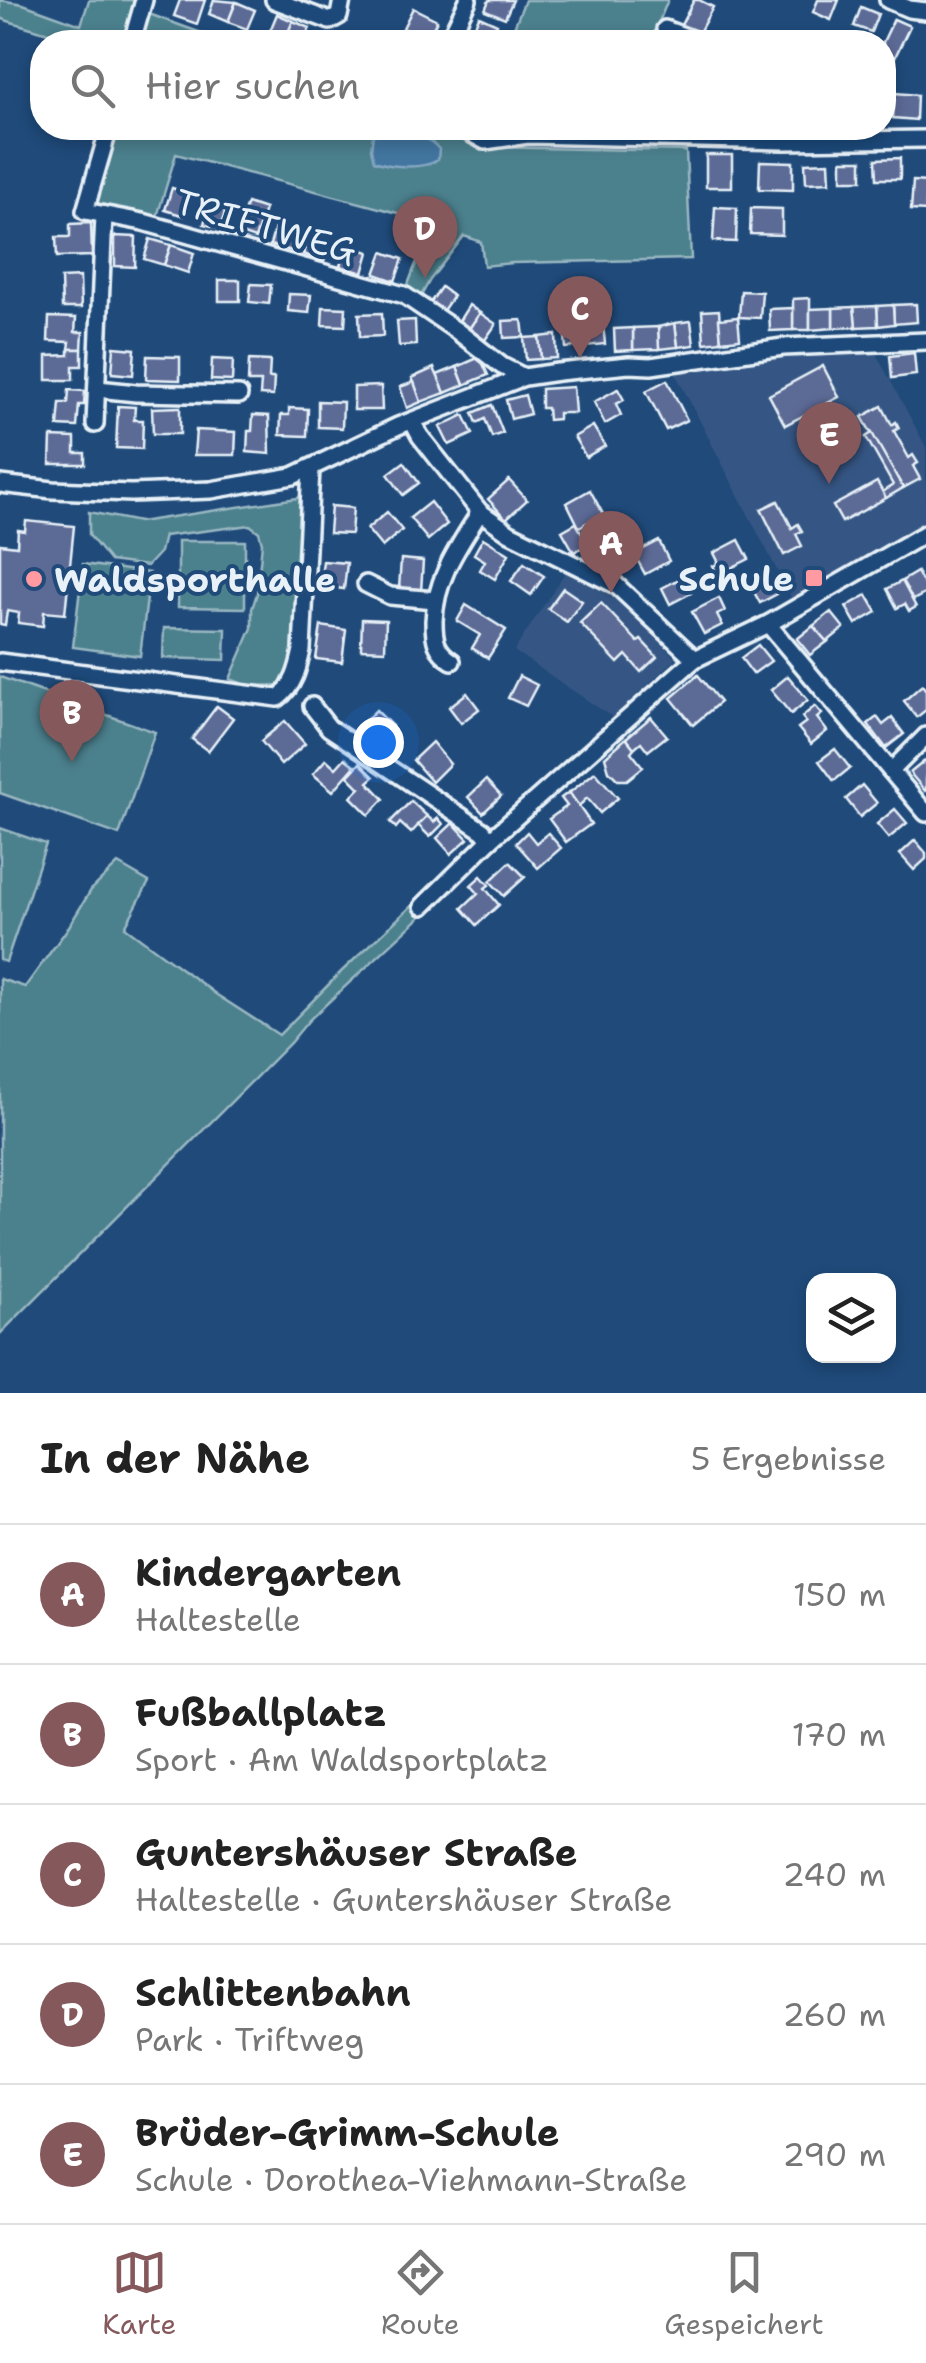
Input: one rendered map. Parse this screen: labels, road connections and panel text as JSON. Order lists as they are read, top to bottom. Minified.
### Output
{"streets":{"street":["TRIFTWEG"]},"places":{"transit":["Schule"],"other":["Waldsporthalle"]},"page":{"search":"Hier suchen","pins":["D","C","E","A","B"],"heading":["In der Nähe","5 Ergebnisse"],"list":[{"mark":"A","name":"Kindergarten","note":"Haltestelle","value":"150 m"},{"mark":"B","name":"Fußballplatz","note":"Sport · Am Waldsportplatz","value":"170 m"},{"mark":"C","name":"Guntershäuser Straße","note":"Haltestelle · Guntershäuser Straße","value":"240 m"},{"mark":"D","name":"Schlittenbahn","note":"Park · Triftweg","value":"260 m"},{"mark":"E","name":"Brüder-Grimm-Schule","note":"Schule · Dorothea-Viehmann-Straße","value":"290 m"}],"nav":["Karte","Route","Gespeichert"]}}
